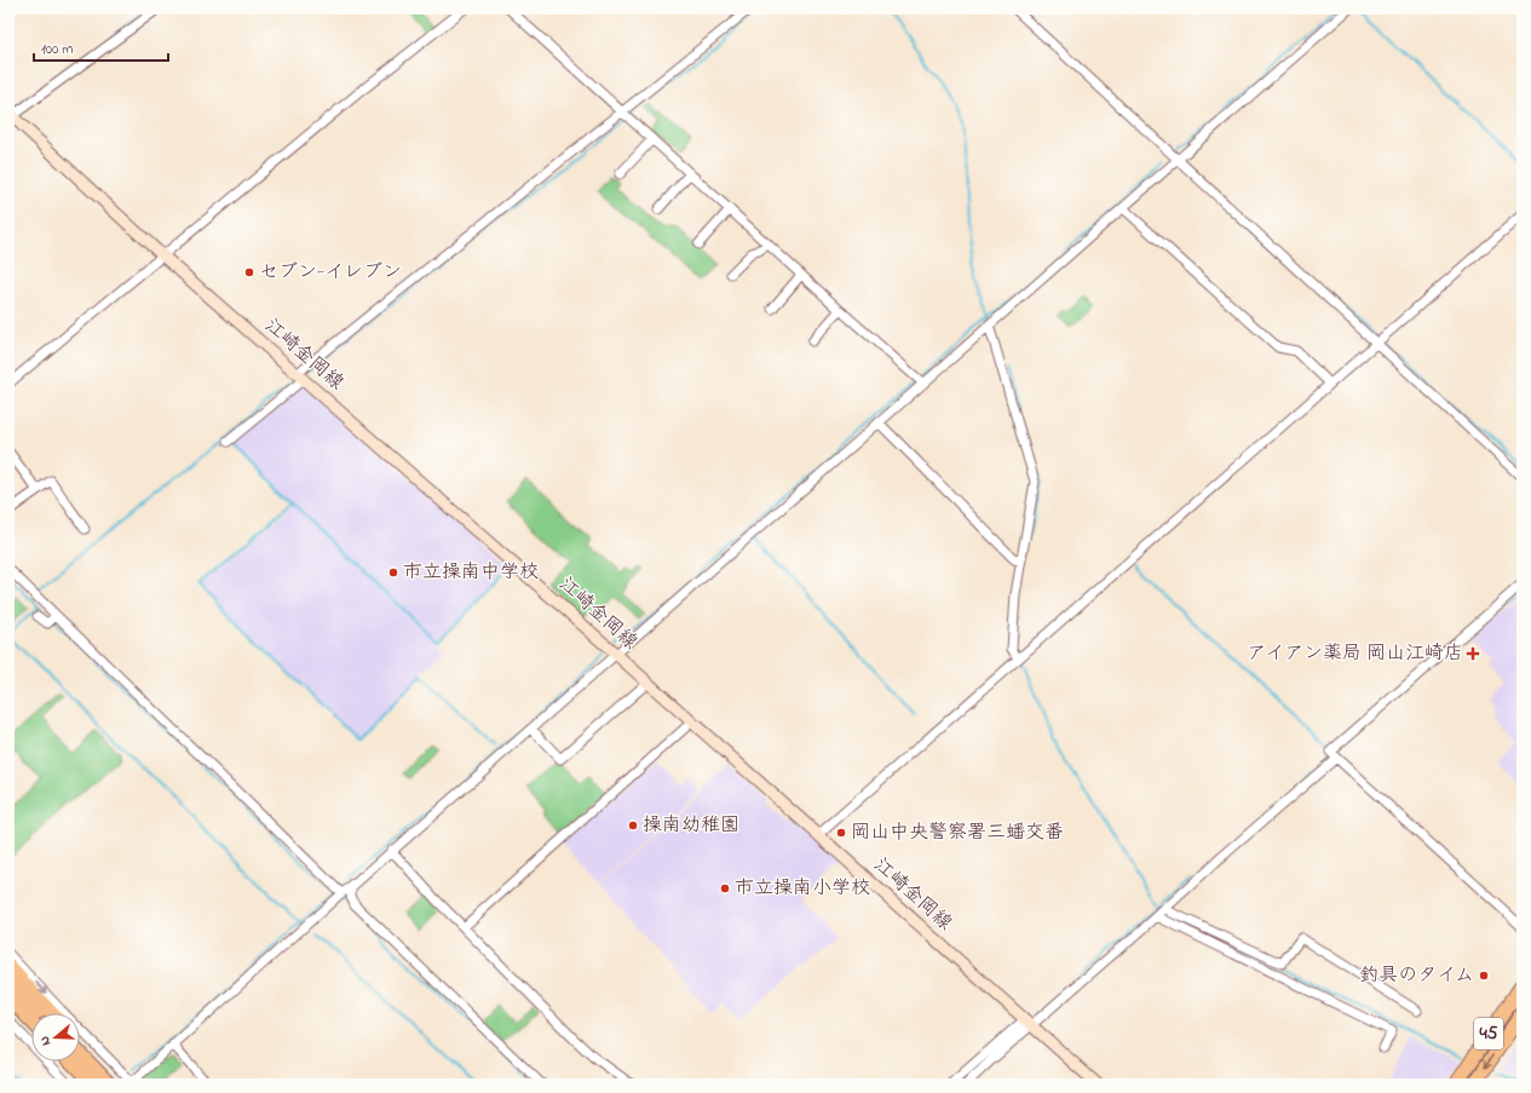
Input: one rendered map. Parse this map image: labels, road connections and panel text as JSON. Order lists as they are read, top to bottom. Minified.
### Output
{"streets":{"main road":["江崎金岡線","45"]},"places":{"other":["セブン-イレブン","市立操南中学校","操南幼稚園","岡山中央警察署三蟠交番","市立操南小学校","釣具のタイム"],"health":["アイアン薬局 岡山江崎店"]},"scale_bar":"100 m","north":"left"}
